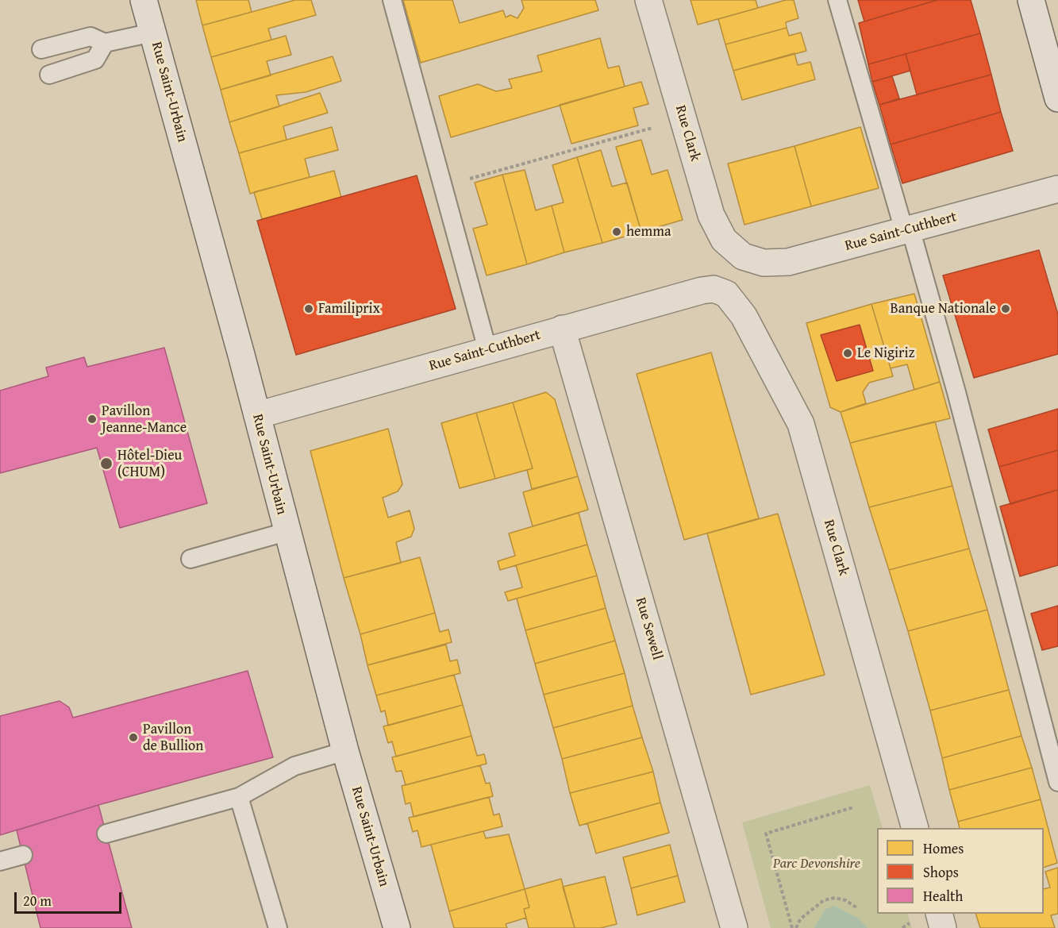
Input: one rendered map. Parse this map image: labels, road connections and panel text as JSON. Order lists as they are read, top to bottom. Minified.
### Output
{"streets":{"street":["Rue Saint-Urbain","Rue Clark","Rue Saint-Cuthbert","Rue Sewell"]},"crossings":[["Rue Saint-Urbain","Rue Saint-Cuthbert"],["Rue Clark","Rue Saint-Cuthbert"],["Rue Saint-Cuthbert","Rue Sewell"]],"parks":["Parc Devonshire"],"places":["hemma","Familiprix","Banque Nationale","Le Nigiriz","Pavillon Jeanne-Mance","Hôtel-Dieu (CHUM)","Pavillon de Bullion"],"legend":["Homes","Shops","Health"],"scale_bar":"20 m"}
